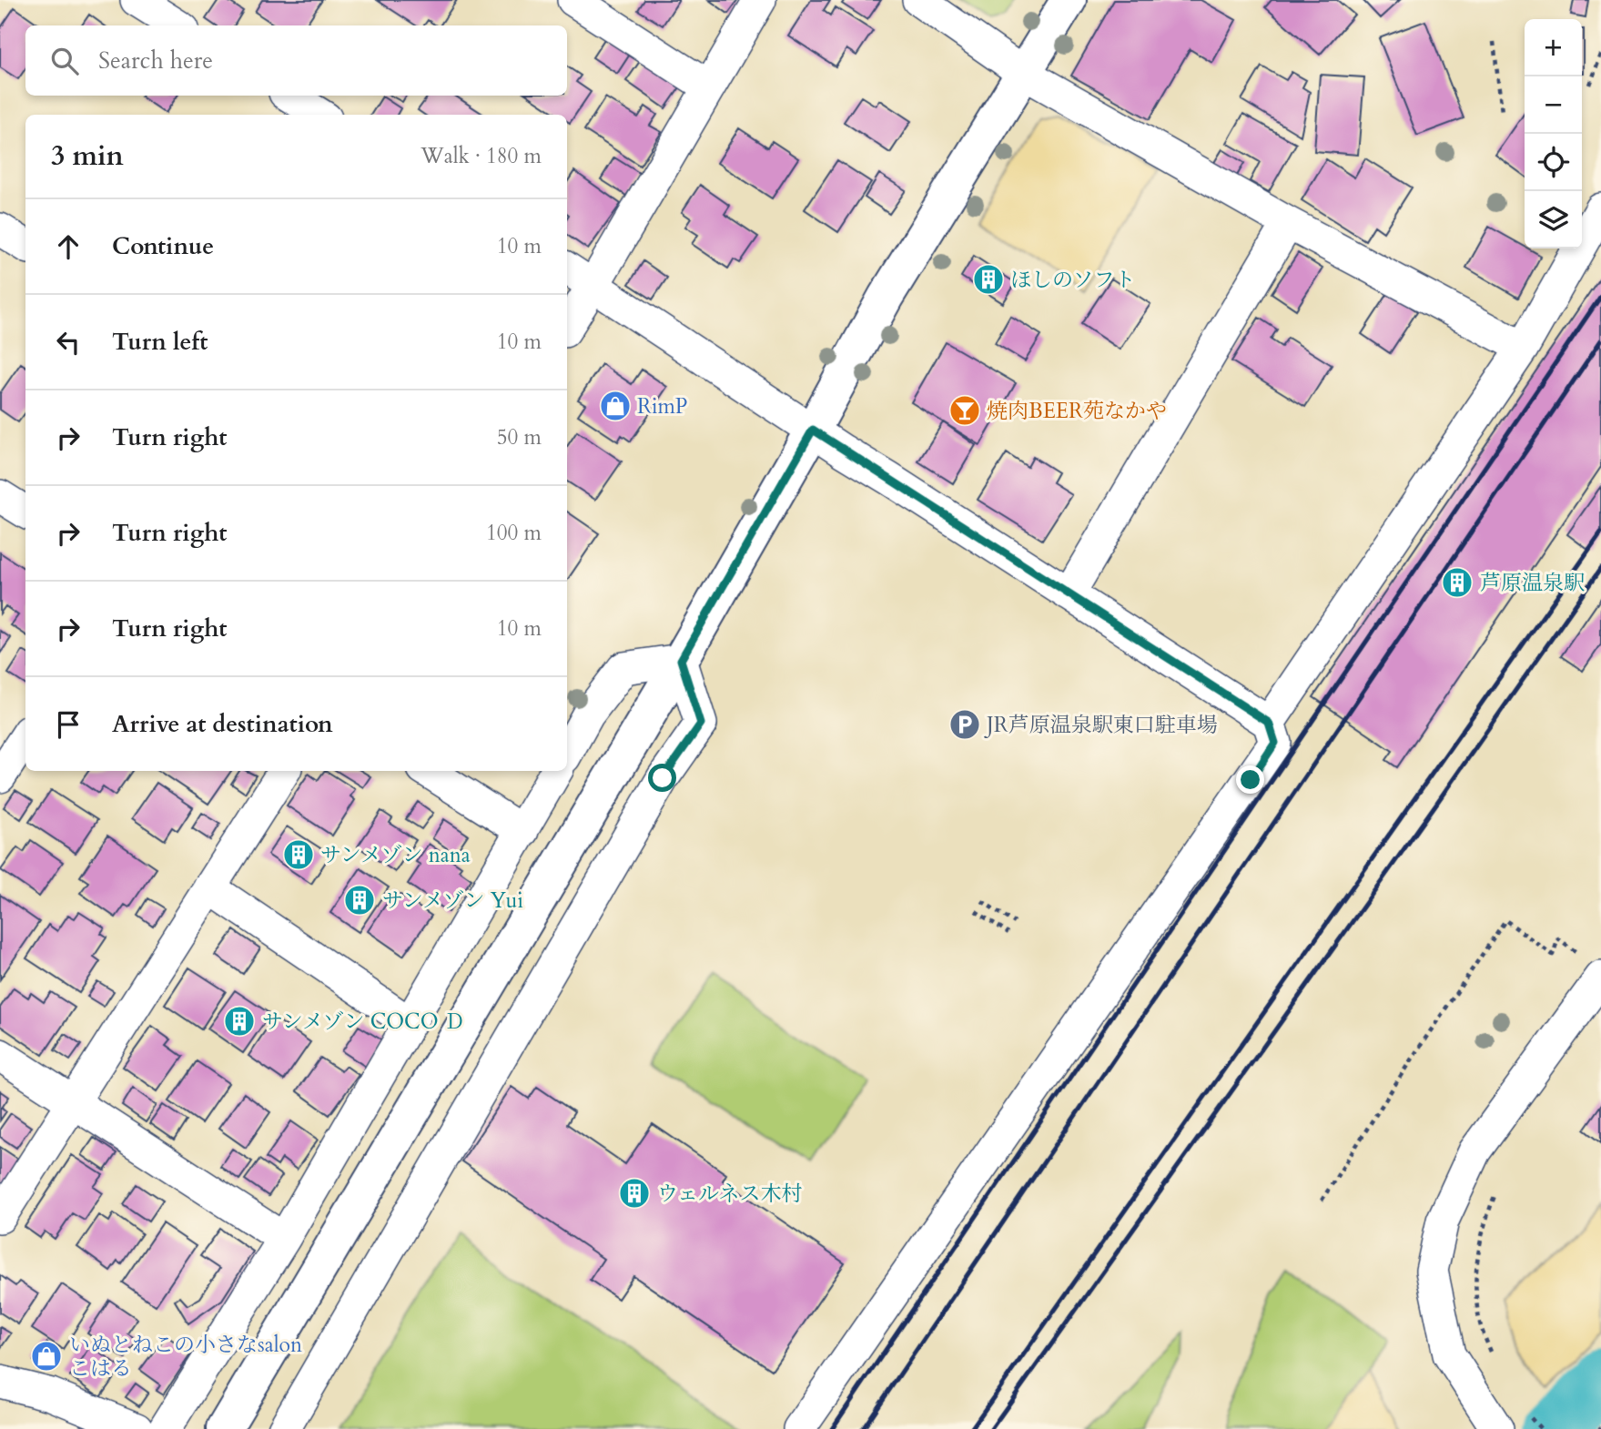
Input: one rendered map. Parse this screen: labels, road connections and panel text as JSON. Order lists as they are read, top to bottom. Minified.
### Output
{"places":{"building":["ほしのソフト","芦原温泉駅","サンメゾン nana","サンメゾン Yui","サンメゾン COCO Ｄ","ウェルネス木村"],"shop":["RimP","いぬとねこの小さなsalon こはる"],"bar":["焼肉BEER苑なかや"],"parking":["JR芦原温泉駅東口駐車場"]},"page":{"map_buttons":["+","−"],"search":"Search here","heading":["3 min","Walk · 180 m"],"list":[["Continue","10 m"],["Turn left","10 m"],["Turn right","50 m"],["Turn right","100 m"],["Turn right","10 m"],"Arrive at destination"]}}
